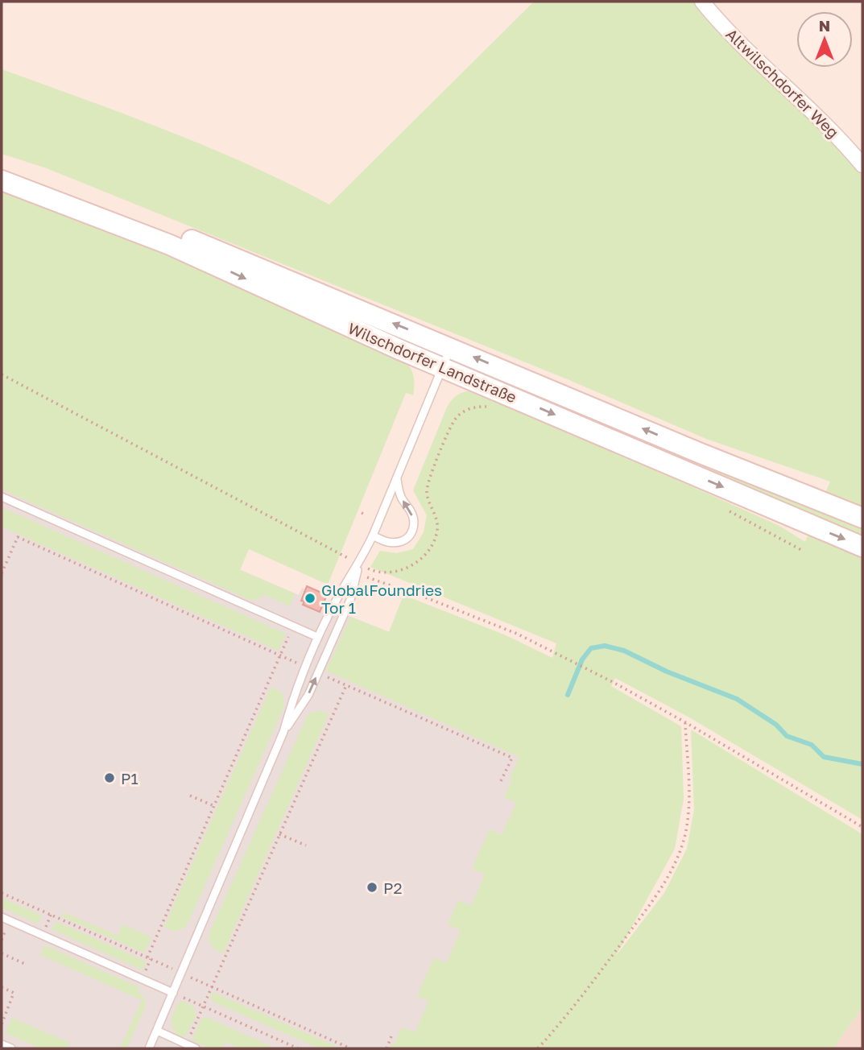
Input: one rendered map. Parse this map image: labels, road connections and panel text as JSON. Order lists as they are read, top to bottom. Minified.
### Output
{"streets":{"main road":["Wilschdorfer Landstraße"],"street":["Altwilschdorfer Weg"]},"places":["GlobalFoundries Tor 1","P1","P2"],"north":"top"}
